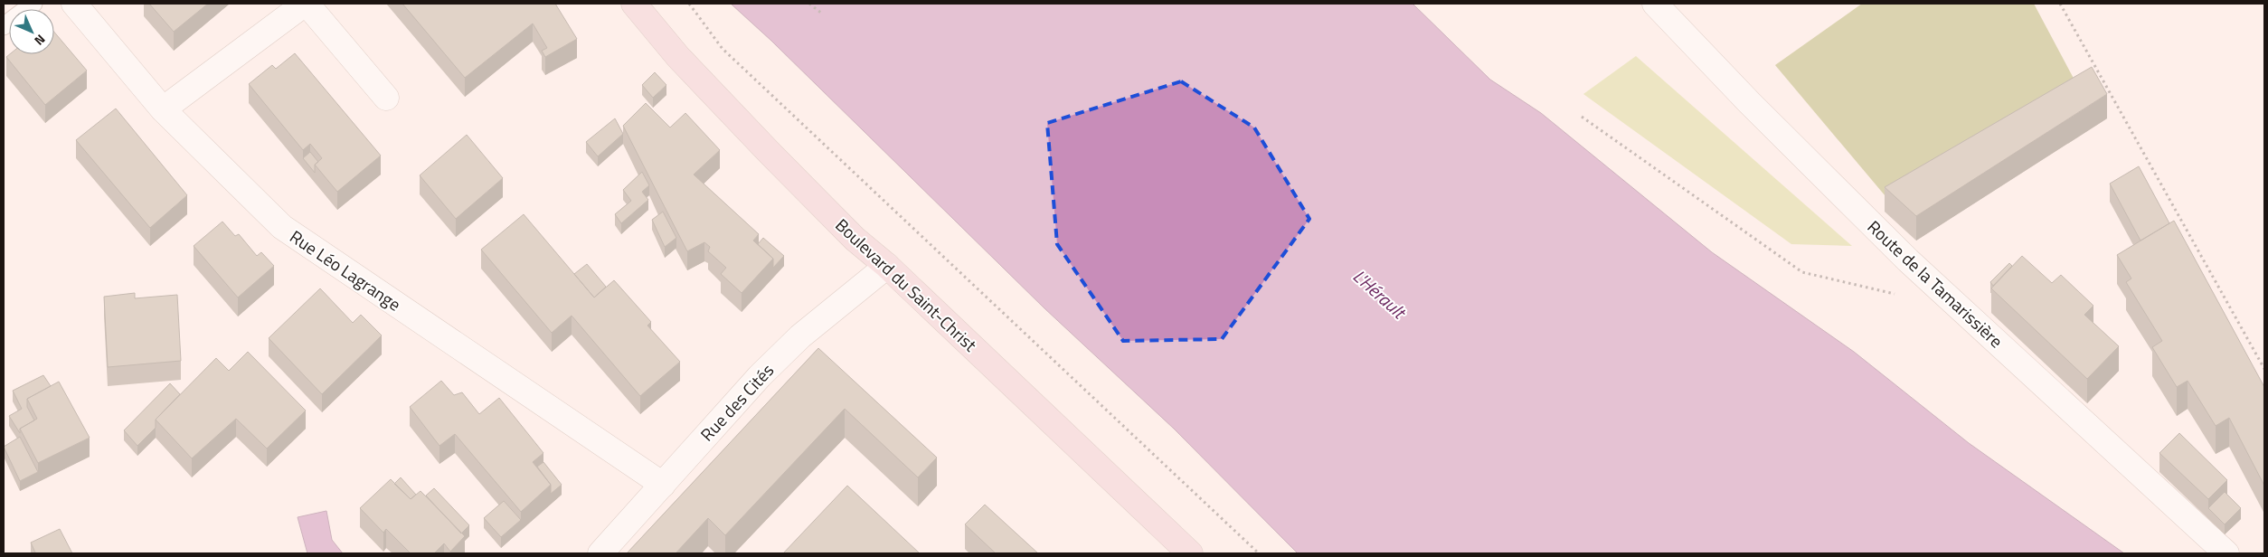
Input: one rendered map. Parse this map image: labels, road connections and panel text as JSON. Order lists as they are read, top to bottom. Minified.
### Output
{"streets":{"street":["Rue Léo Lagrange","Route de la Tamarissière","Boulevard du Saint-Christ","Rue des Cités"]},"crossings":[["Rue Léo Lagrange","Rue des Cités"],["Boulevard du Saint-Christ","Rue des Cités"]],"water":["L'Hérault"],"north":"bottom right"}
